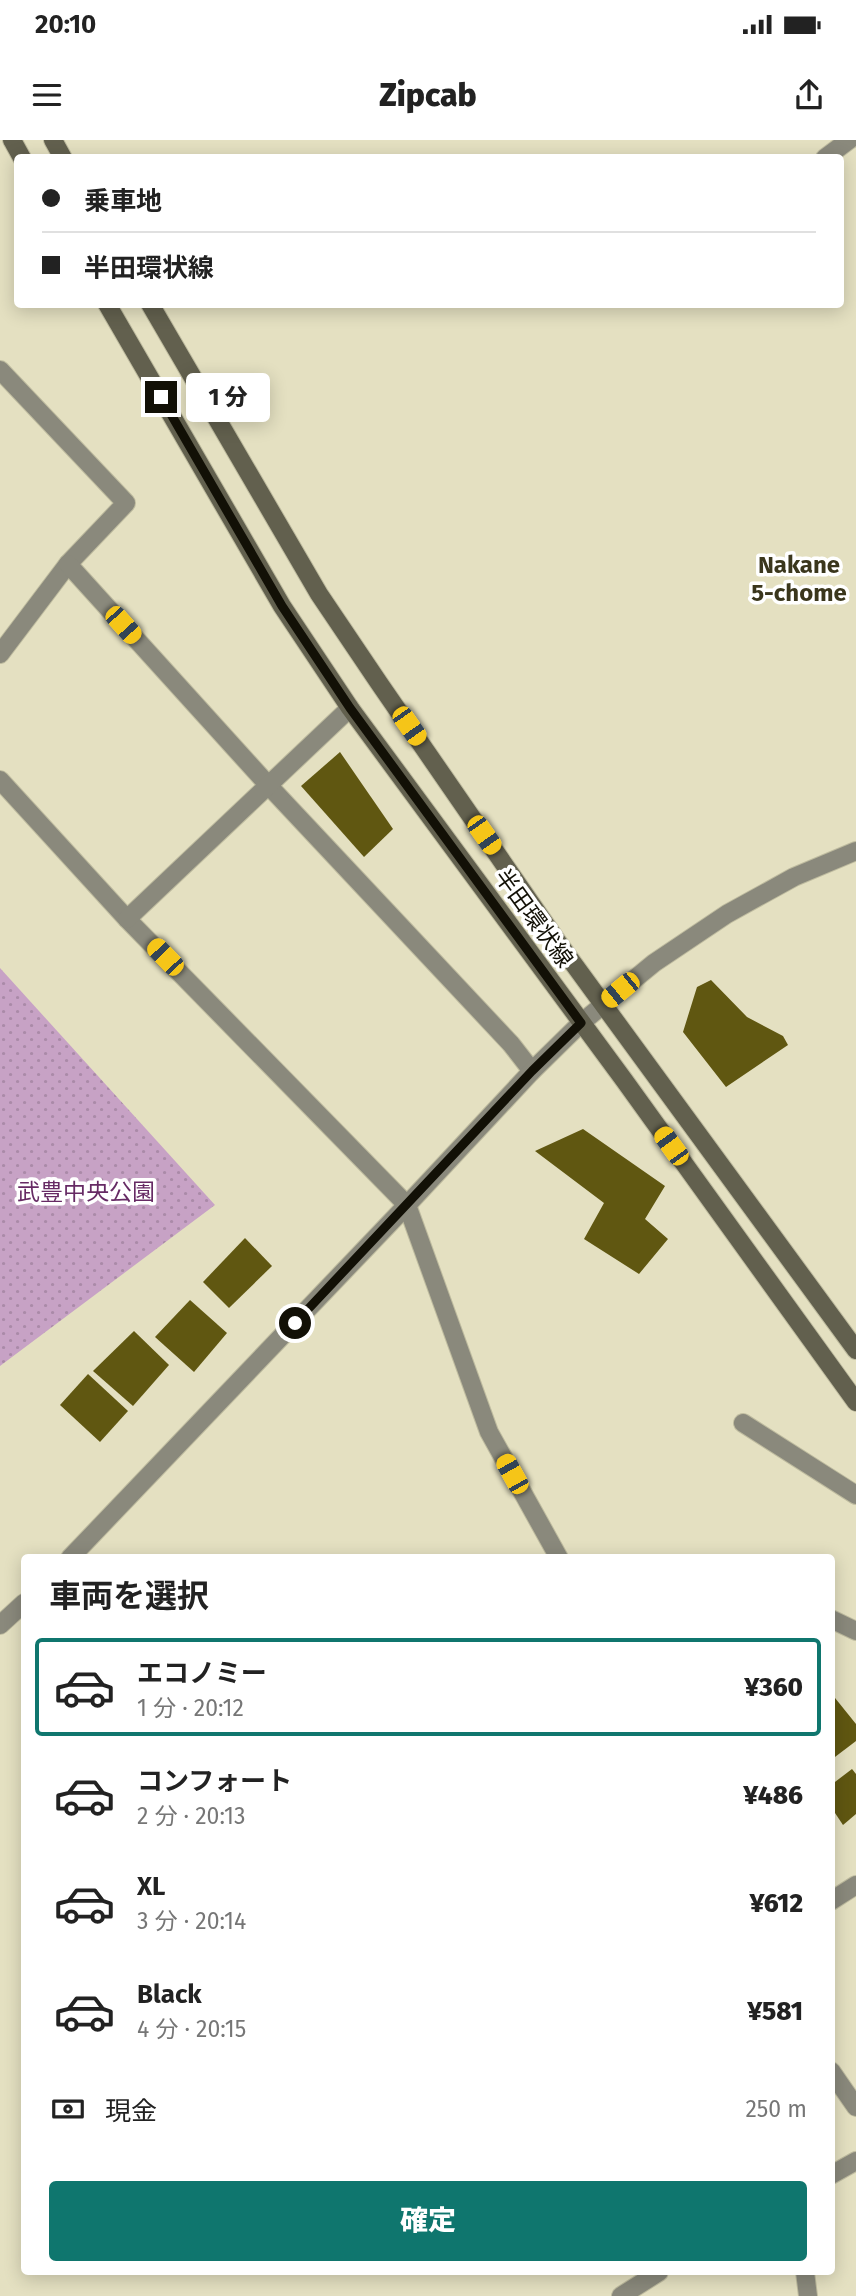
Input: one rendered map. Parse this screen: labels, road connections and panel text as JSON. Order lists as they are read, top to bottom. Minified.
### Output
{"streets":{"main road":["半田環状線"]},"districts":["Nakane 5-chome"],"parks":["武豊中央公園"],"page":{"status":"20:10","header":"Zipcab","banner":["乗車地","半田環状線"],"bubble":"1 分","heading":"車両を選択","list":[{"name":"エコノミー","note":"1 分 · 20:12","value":"¥360"},{"name":"コンフォート","note":"2 分 · 20:13","value":"¥486"},{"name":"XL","note":"3 分 · 20:14","value":"¥612"},{"name":"Black","note":"4 分 · 20:15","value":"¥581"}],"pay":["現金","250 m"],"buttons":"確定"}}
